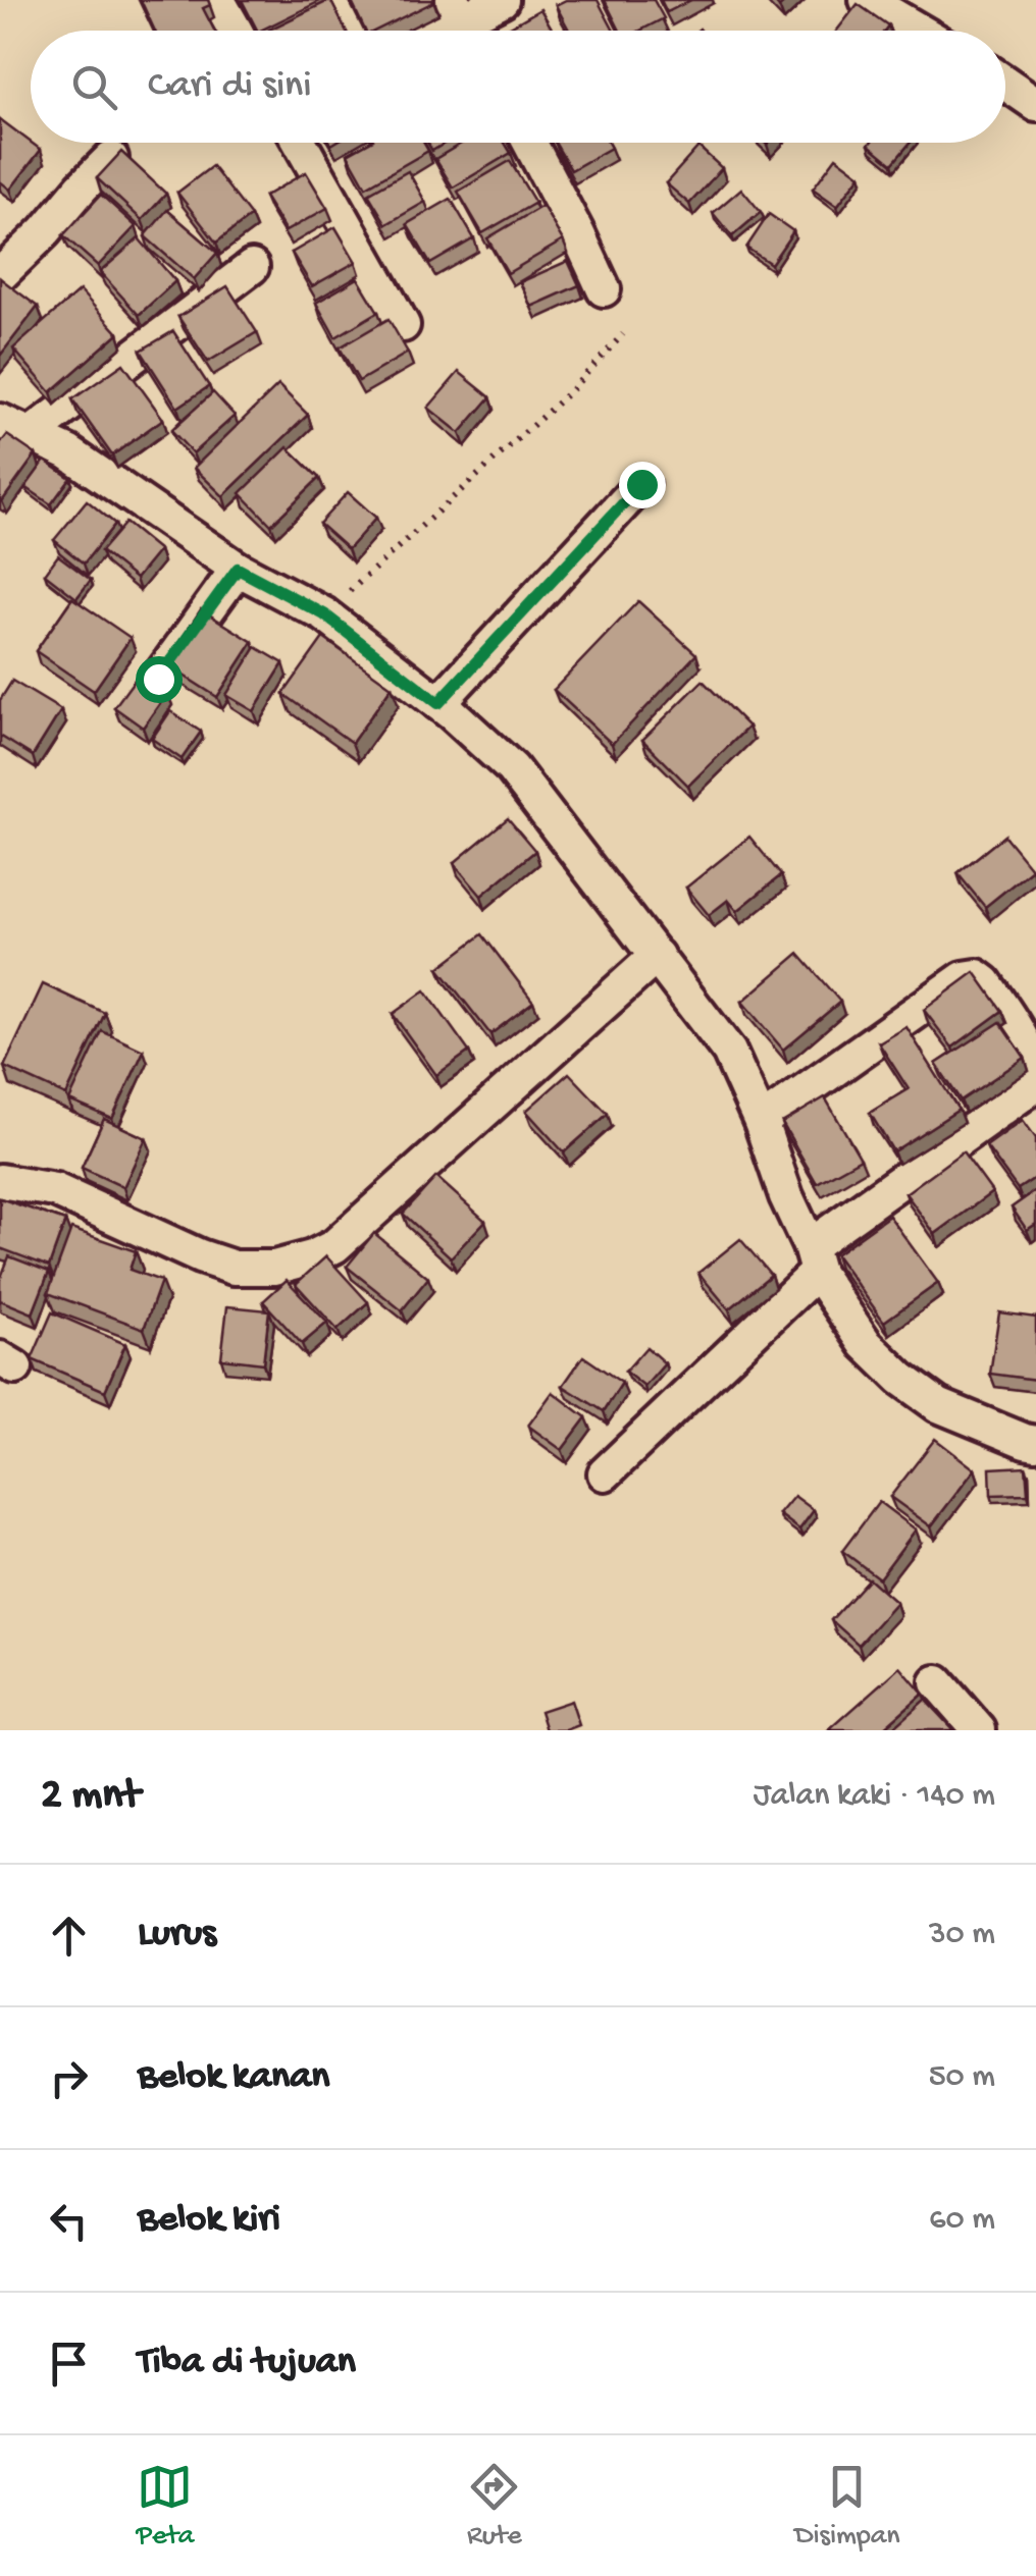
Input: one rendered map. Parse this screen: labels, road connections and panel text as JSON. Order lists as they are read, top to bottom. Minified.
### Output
{"page":{"search":"Cari di sini","heading":["2 mnt","Jalan kaki · 140 m"],"list":[["Lurus","30 m"],["Belok kanan","50 m"],["Belok kiri","60 m"],"Tiba di tujuan"],"nav":["Peta","Rute","Disimpan"]}}
